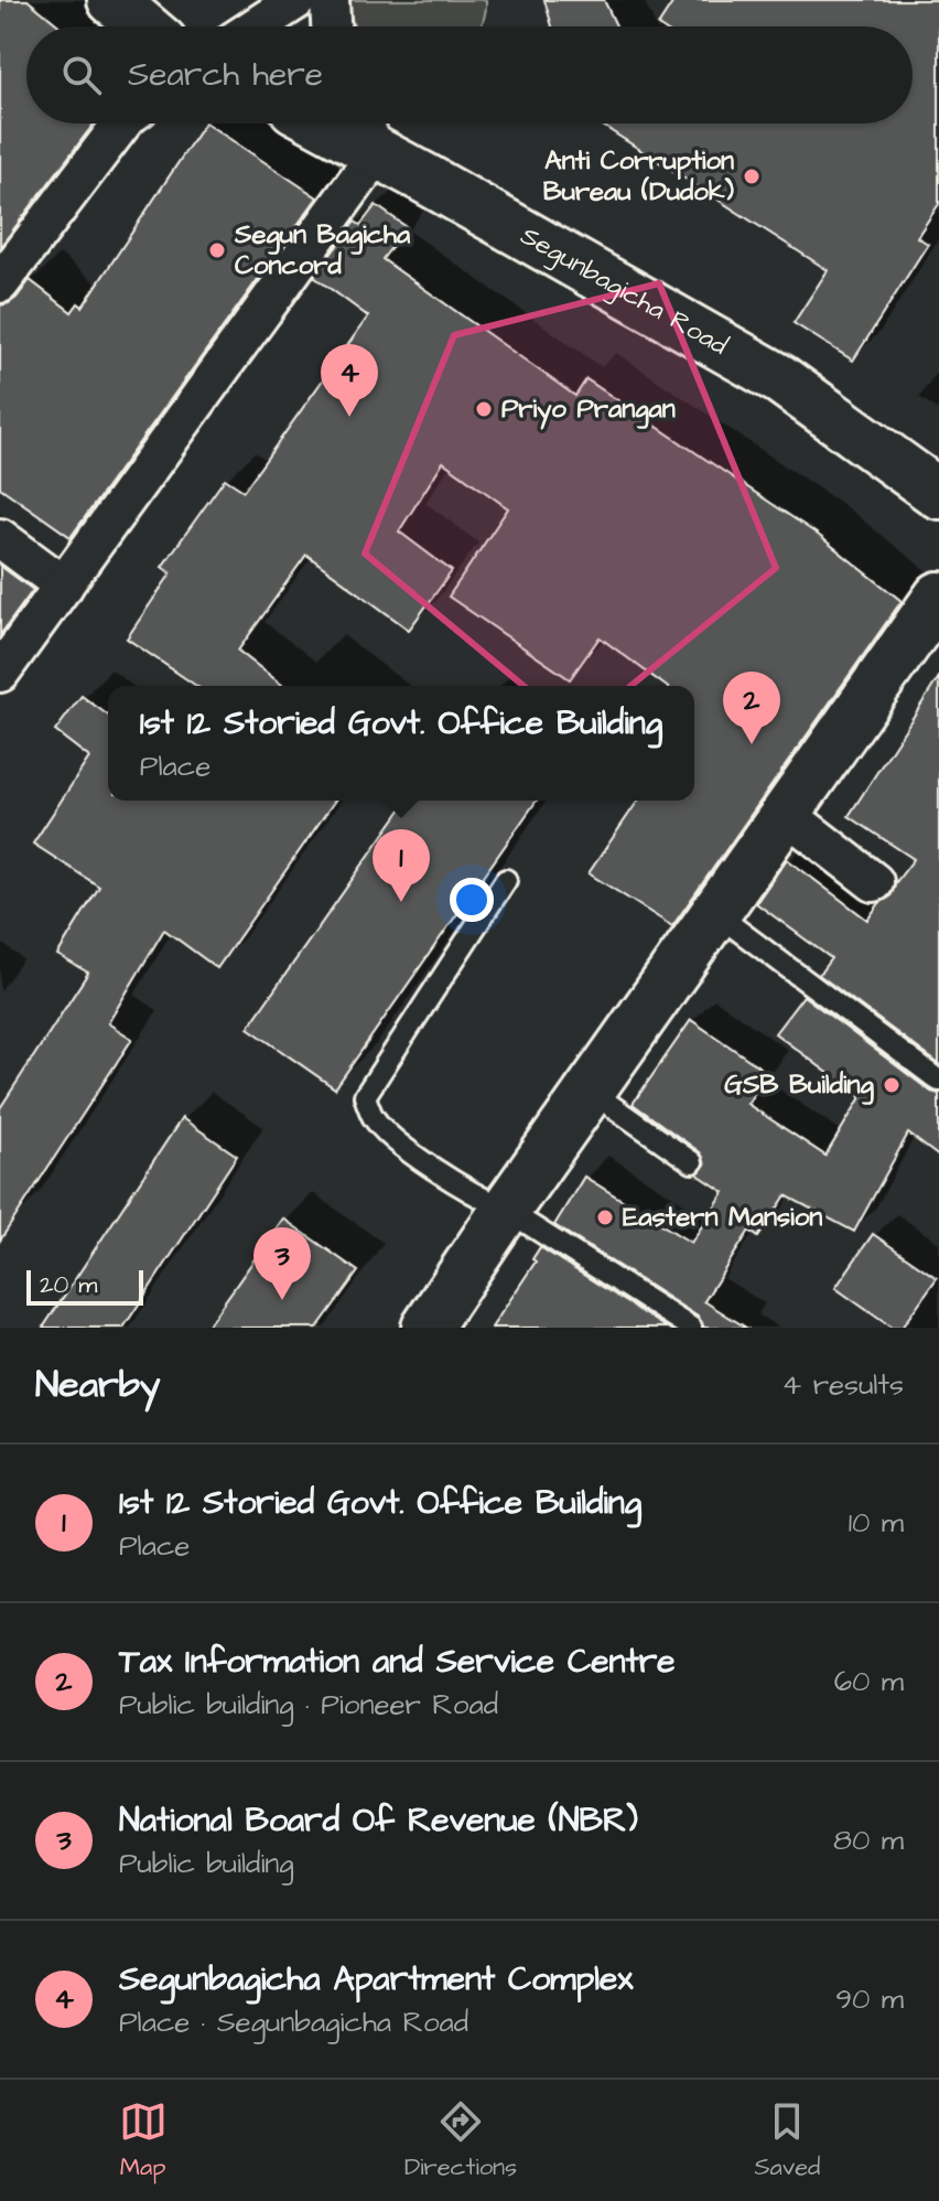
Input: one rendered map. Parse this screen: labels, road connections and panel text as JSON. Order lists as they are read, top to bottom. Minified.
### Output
{"streets":{"street":["Segunbagicha Road"]},"places":["Anti Corruption Bureau (Dudok)","Segun Bagicha Concord","Priyo Prangan","GSB Building","Eastern Mansion"],"scale_bar":"20 m","page":{"search":"Search here","pins":["4","2","1","3"],"popup":["1st 12 Storied Govt. Office Building","Place"],"scale":"20 m","heading":["Nearby","4 results"],"list":[{"mark":"1","name":"1st 12 Storied Govt. Office Building","note":"Place","value":"10 m"},{"mark":"2","name":"Tax Information and Service Centre","note":"Public building · Pioneer Road","value":"60 m"},{"mark":"3","name":"National Board Of Revenue (NBR)","note":"Public building","value":"80 m"},{"mark":"4","name":"Segunbagicha Apartment Complex","note":"Place · Segunbagicha Road","value":"90 m"}],"nav":["Map","Directions","Saved"]}}
